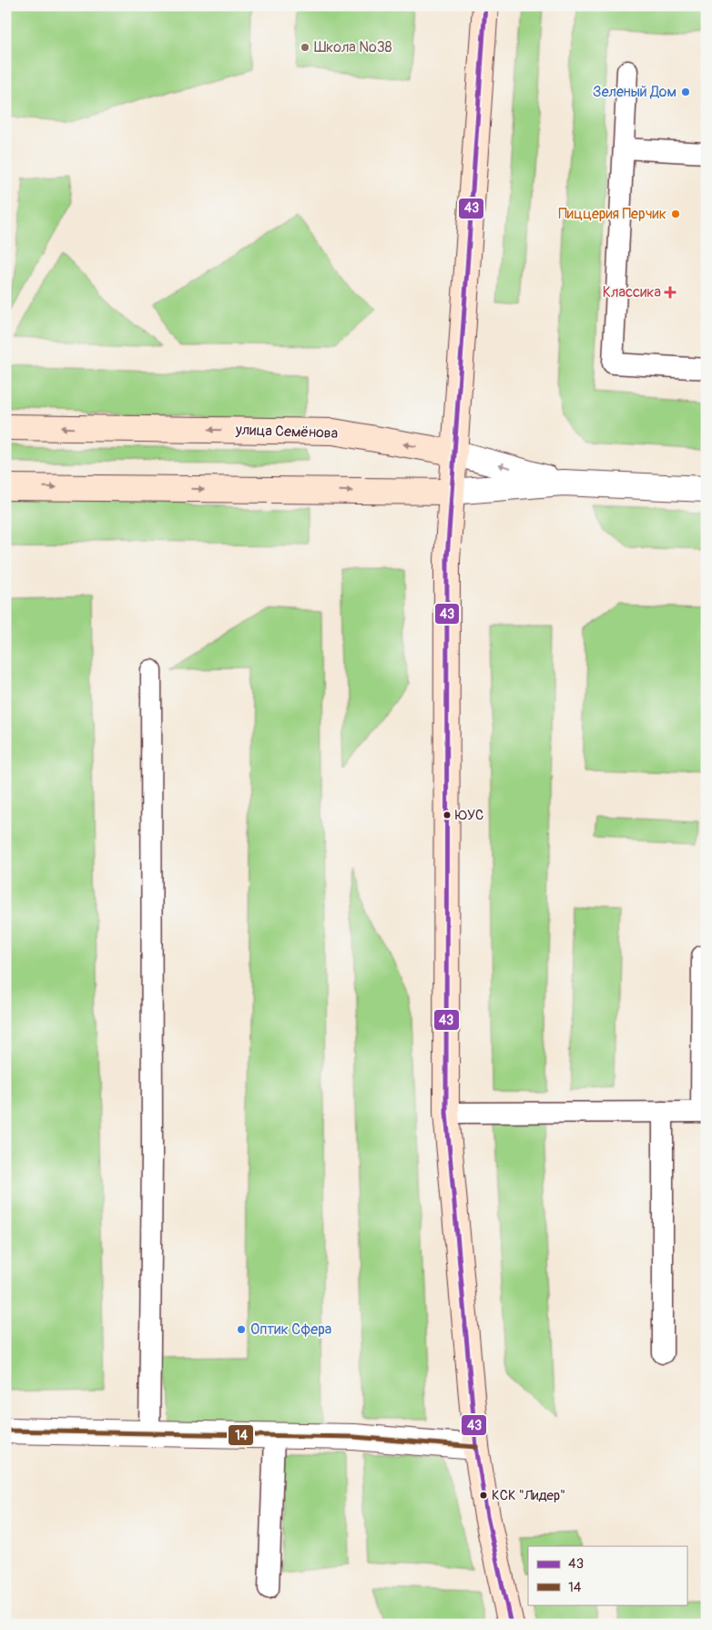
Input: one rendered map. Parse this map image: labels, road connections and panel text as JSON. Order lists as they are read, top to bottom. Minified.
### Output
{"streets":{"street":["улица Семёнова"]},"places":{"other":["Школа №38","Зеленый Дом","Пиццерия Перчик","ЮУС","Оптик Сфера","КСК \"Лидер\""],"health":["Классика"]},"lines":["transit line 43","transit line 14"],"legend":["43","14"]}
